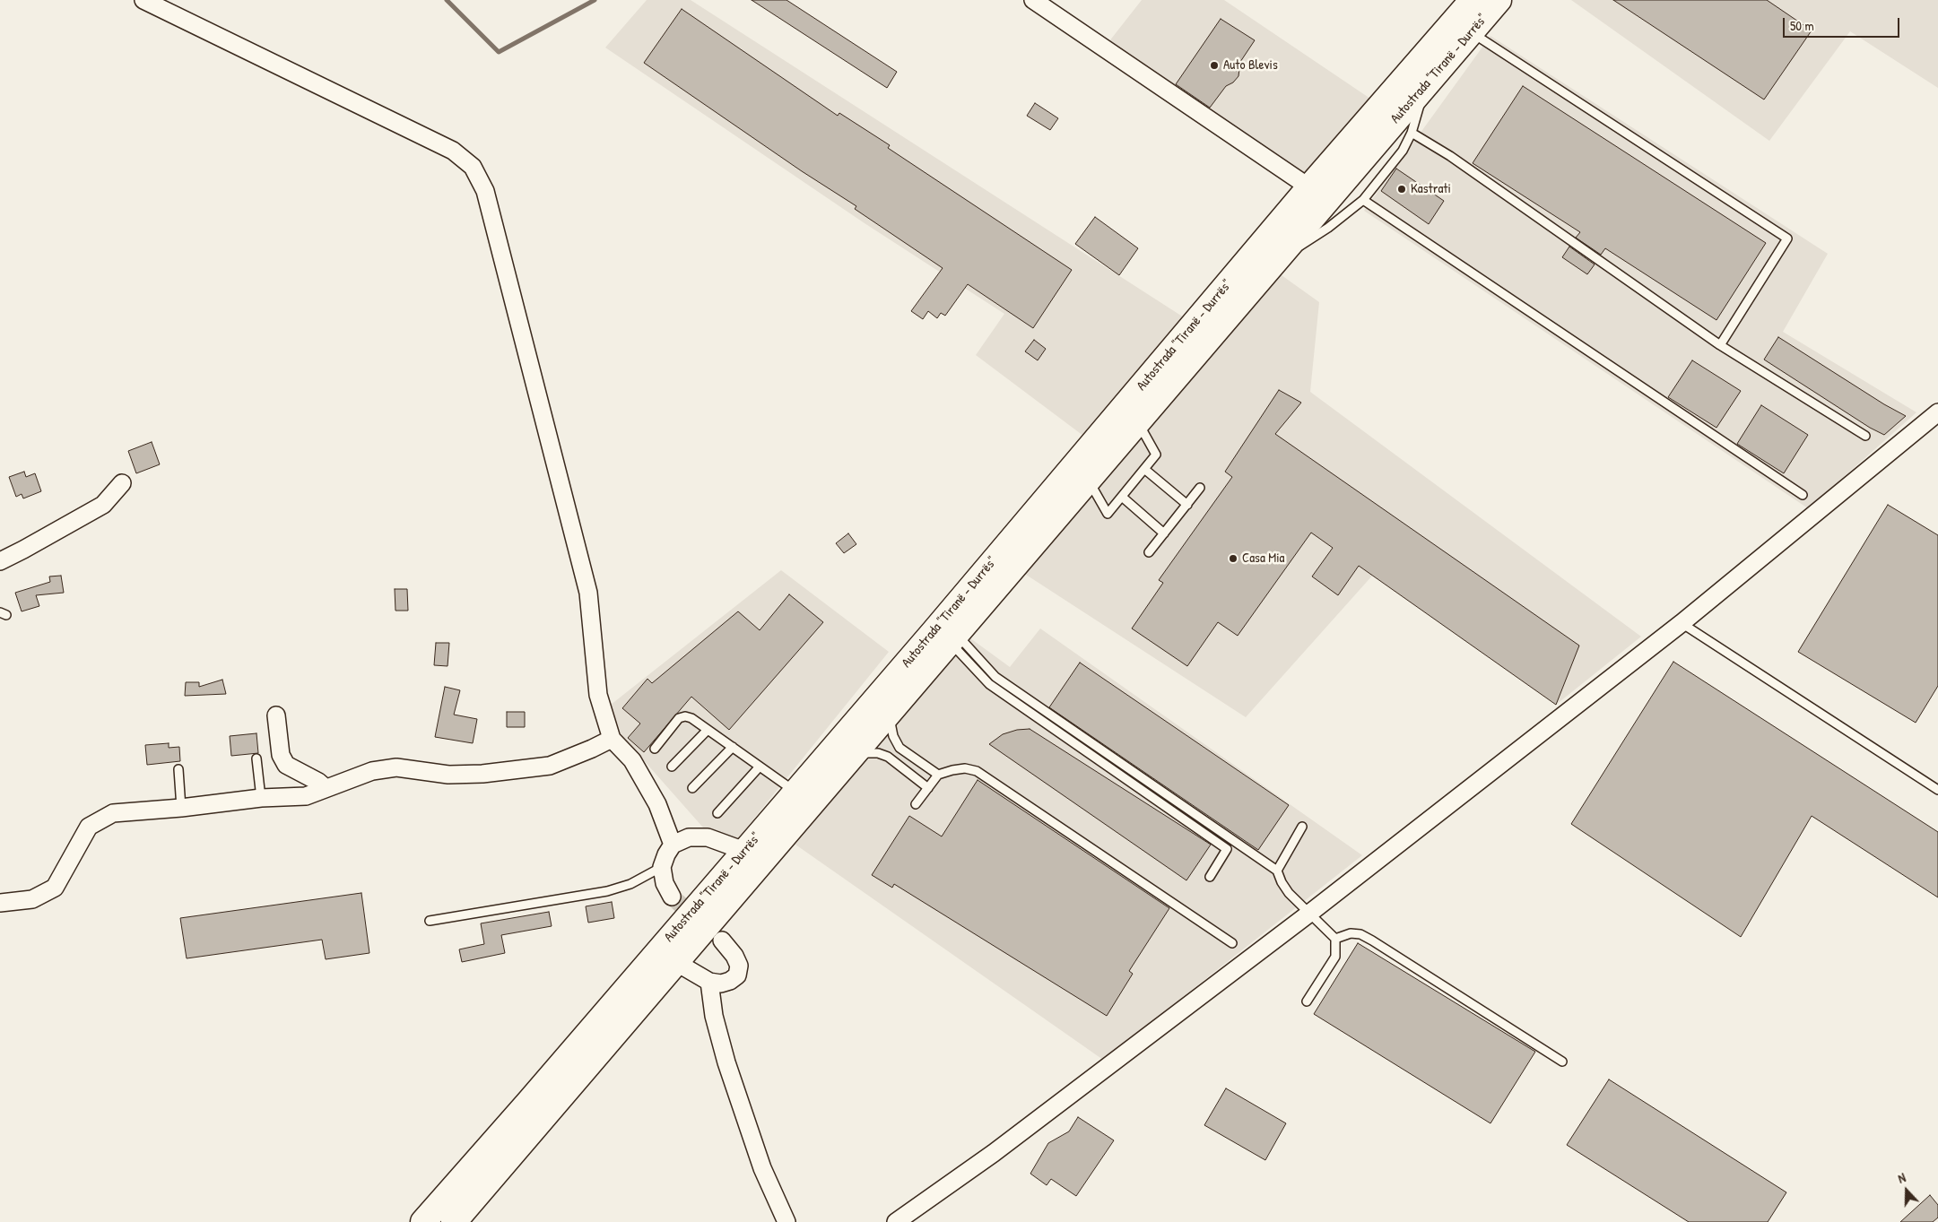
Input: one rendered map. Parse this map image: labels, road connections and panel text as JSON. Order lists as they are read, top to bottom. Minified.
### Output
{"streets":{"highway":["Autostrada \"Tiranë - Durrës\""]},"places":["Auto Blevis","Kastrati","Casa Mia"],"scale_bar":"50 m","north":"top"}
